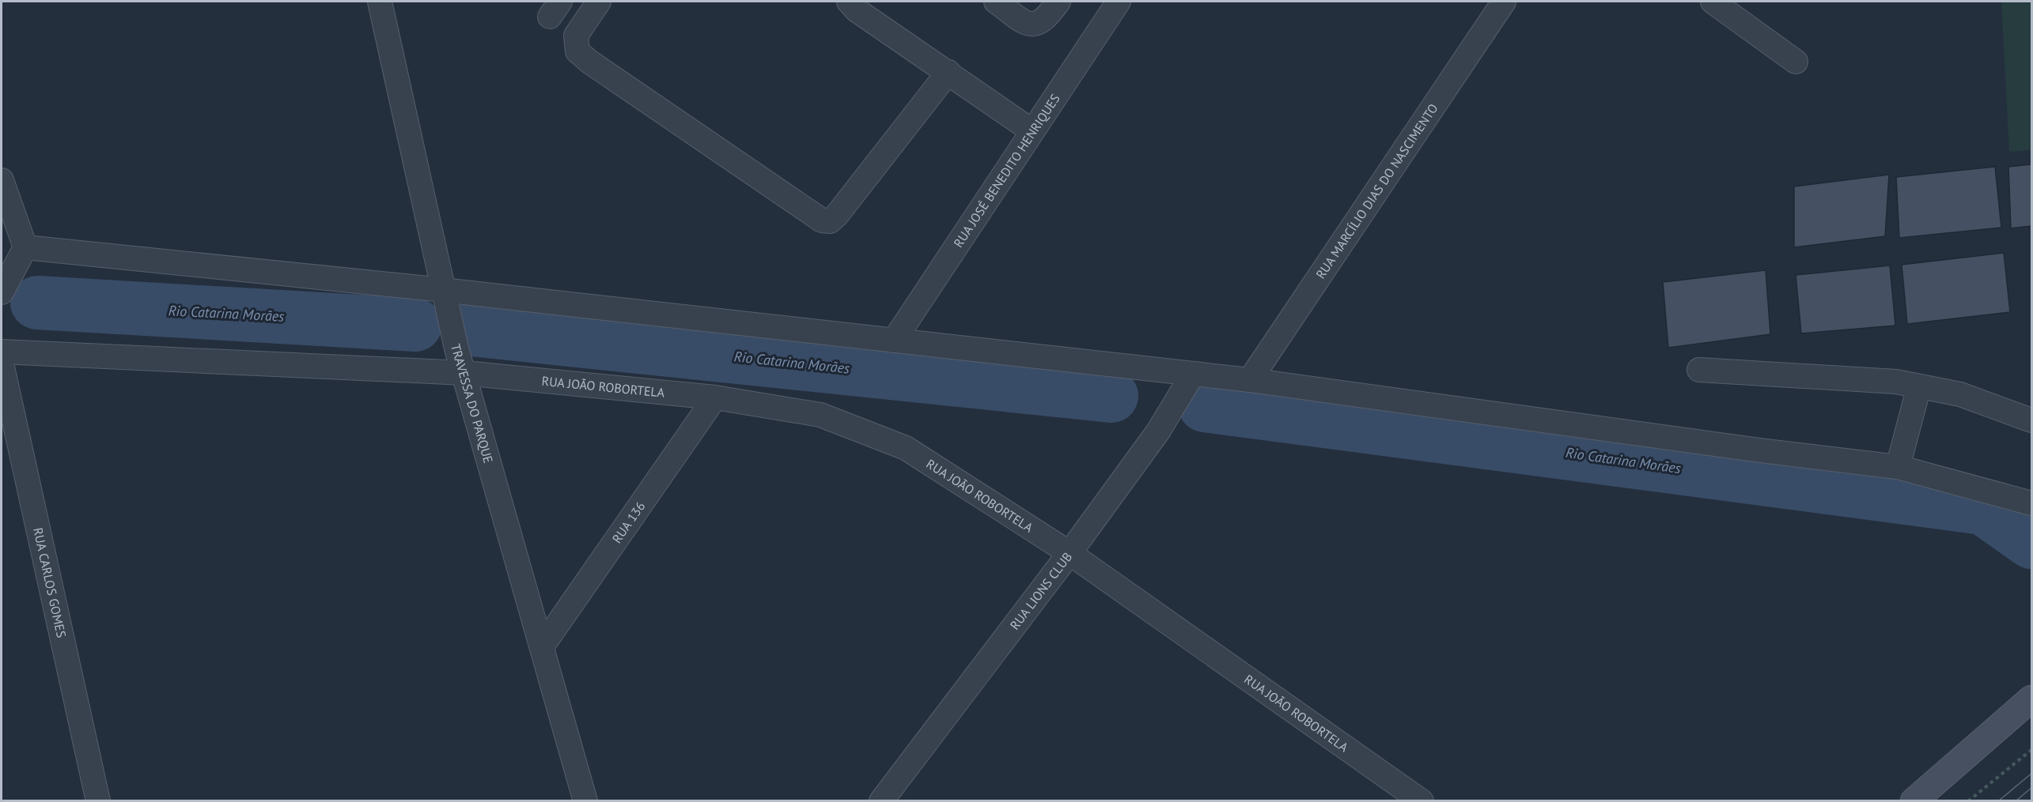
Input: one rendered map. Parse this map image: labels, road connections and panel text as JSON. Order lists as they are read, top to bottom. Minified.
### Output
{"streets":{"street":["RUA JOSÉ BENEDITO HENRIQUES","RUA MARCÍLIO DIAS DO NASCIMENTO","RUA JOÃO ROBORTELA","TRAVESSA DO PARQUE","RUA 136","RUA CARLOS GOMES","RUA LIONS CLUB"]},"crossings":[["RUA JOÃO ROBORTELA","TRAVESSA DO PARQUE"],["RUA JOÃO ROBORTELA","RUA 136"],["RUA JOÃO ROBORTELA","RUA LIONS CLUB"],["TRAVESSA DO PARQUE","RUA 136"]],"water":["Rio Catarina Morães"]}
